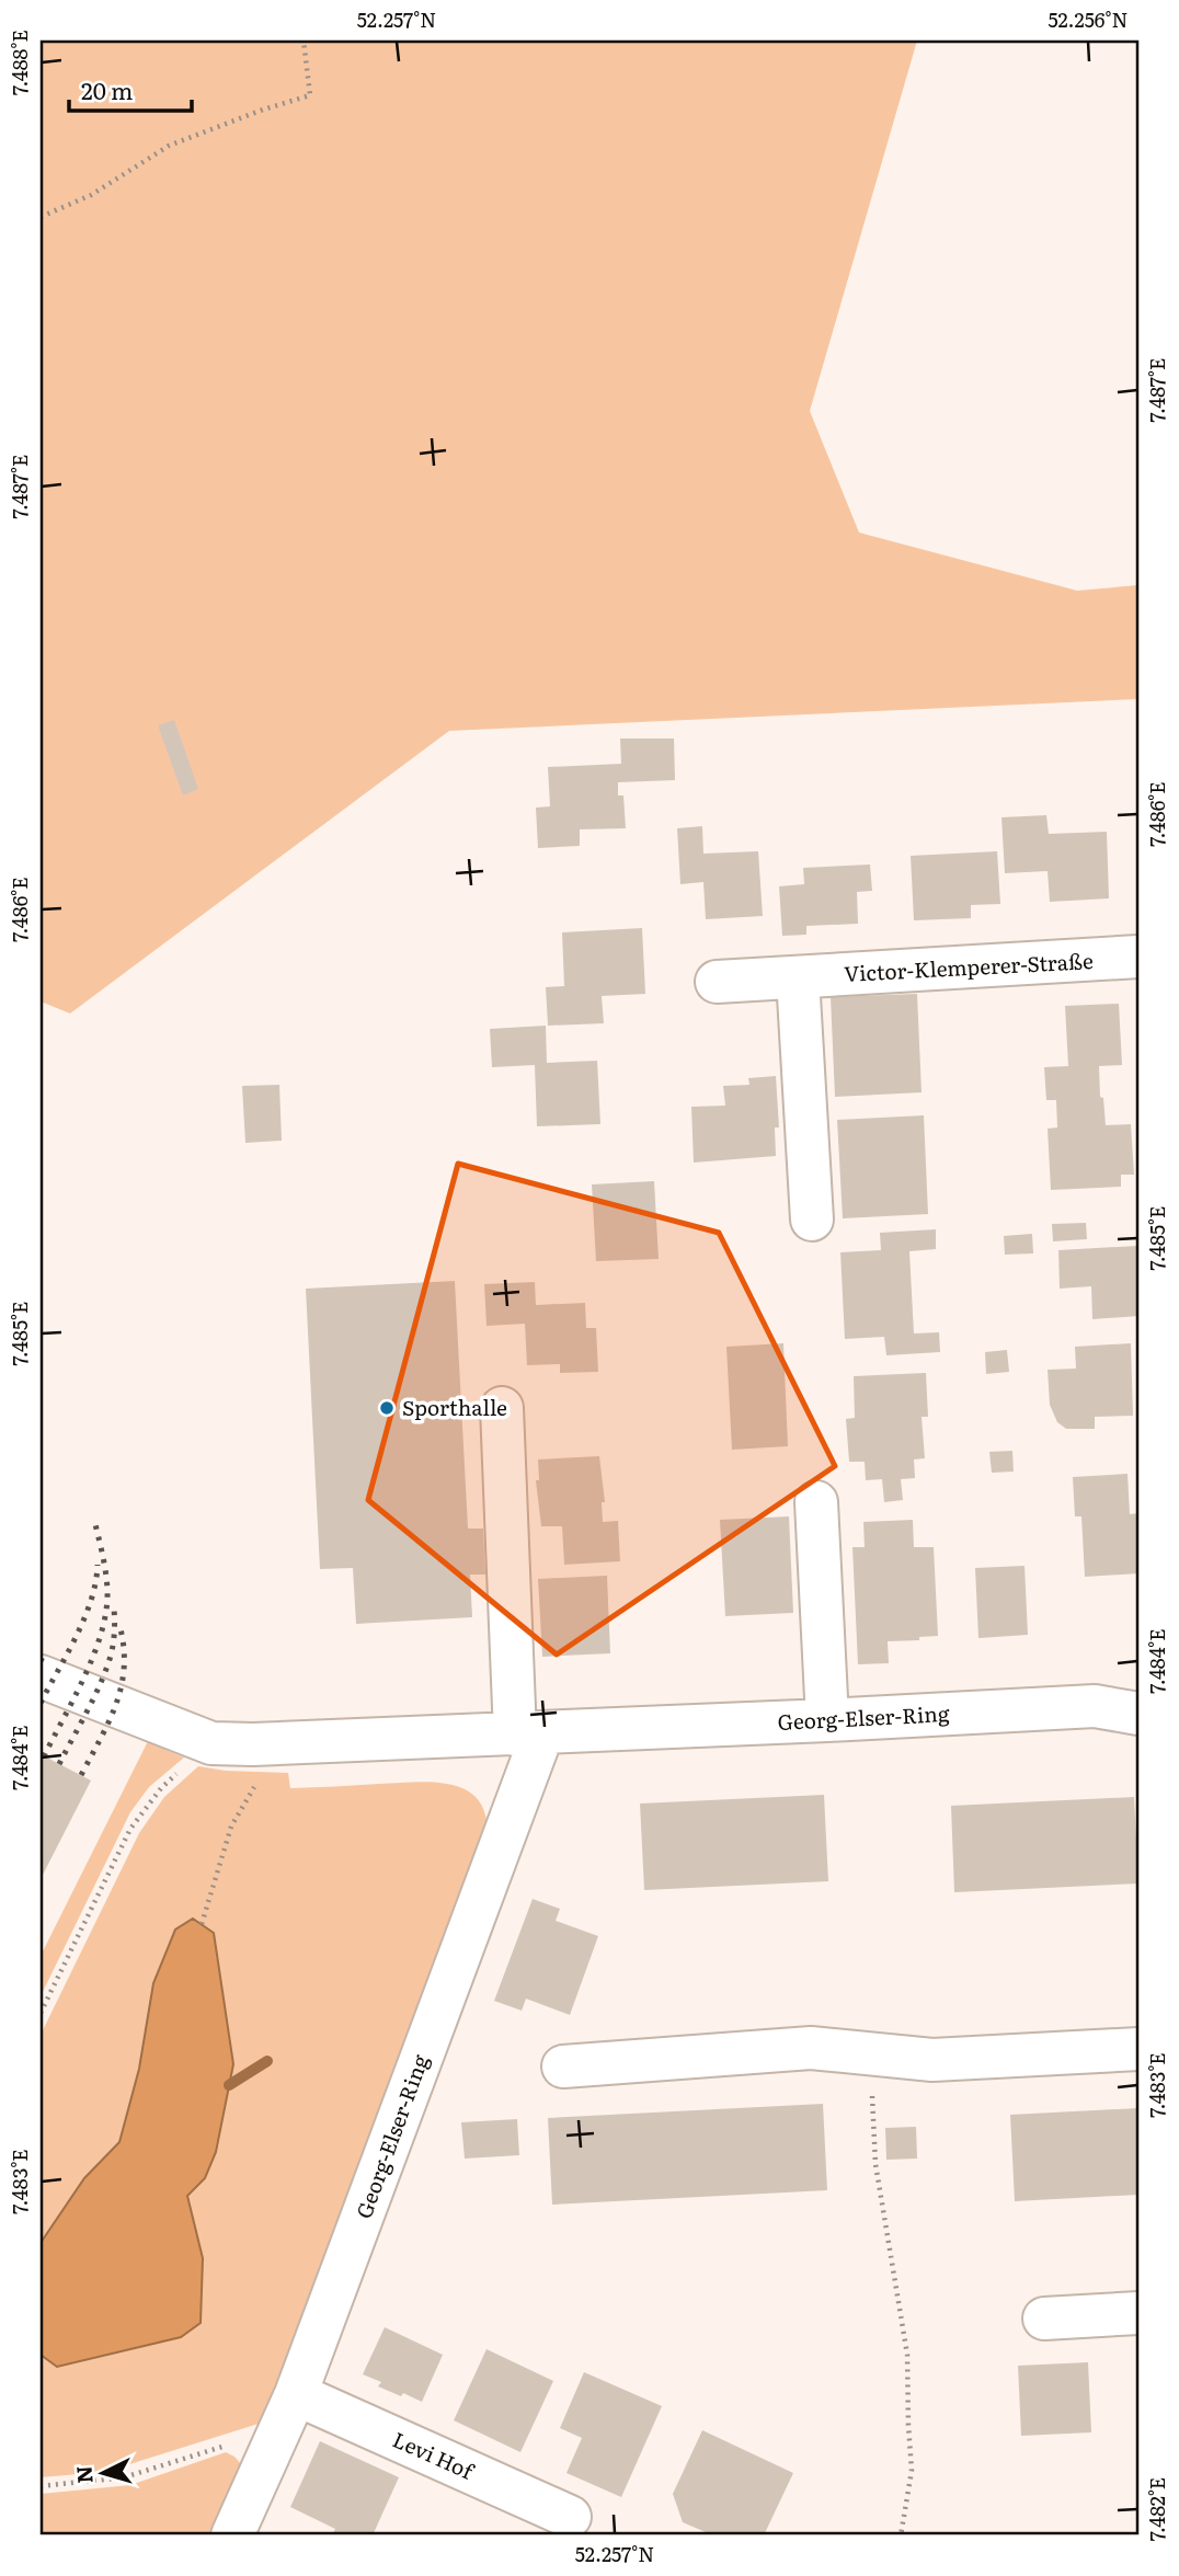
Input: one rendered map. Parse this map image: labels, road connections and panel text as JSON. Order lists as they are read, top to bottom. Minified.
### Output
{"streets":{"street":["Victor-Klemperer-Straße","Georg-Elser-Ring","Levi Hof"]},"crossings":[["Georg-Elser-Ring","Levi Hof"]],"places":["Sporthalle"],"scale_bar":"20 m","north":"left","coordinates":["52.257°N","52.256°N","7.488°E","7.487°E","7.486°E","7.485°E","7.484°E","7.483°E","7.482°E"]}
